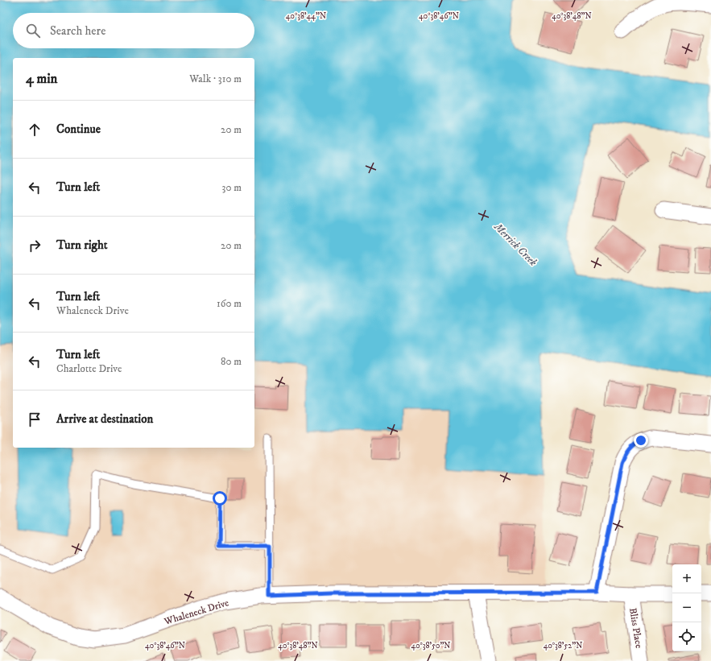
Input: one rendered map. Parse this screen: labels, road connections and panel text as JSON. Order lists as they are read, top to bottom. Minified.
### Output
{"streets":{"street":["Whaleneck Drive","Bliss Place"]},"crossings":[["Whaleneck Drive","Bliss Place"]],"water":["Merrick Creek"],"page":{"search":"Search here","heading":["4 min","Walk · 310 m"],"list":[["Continue","20 m"],["Turn left","30 m"],["Turn right","20 m"],["Turn left","Whaleneck Drive","160 m"],["Turn left","Charlotte Drive","80 m"],"Arrive at destination"],"map_buttons":["+","−"]},"coordinates":["40°38'44\"N","40°38'46\"N","40°38'48\"N","40°38'50\"N","40°38'52\"N"]}
